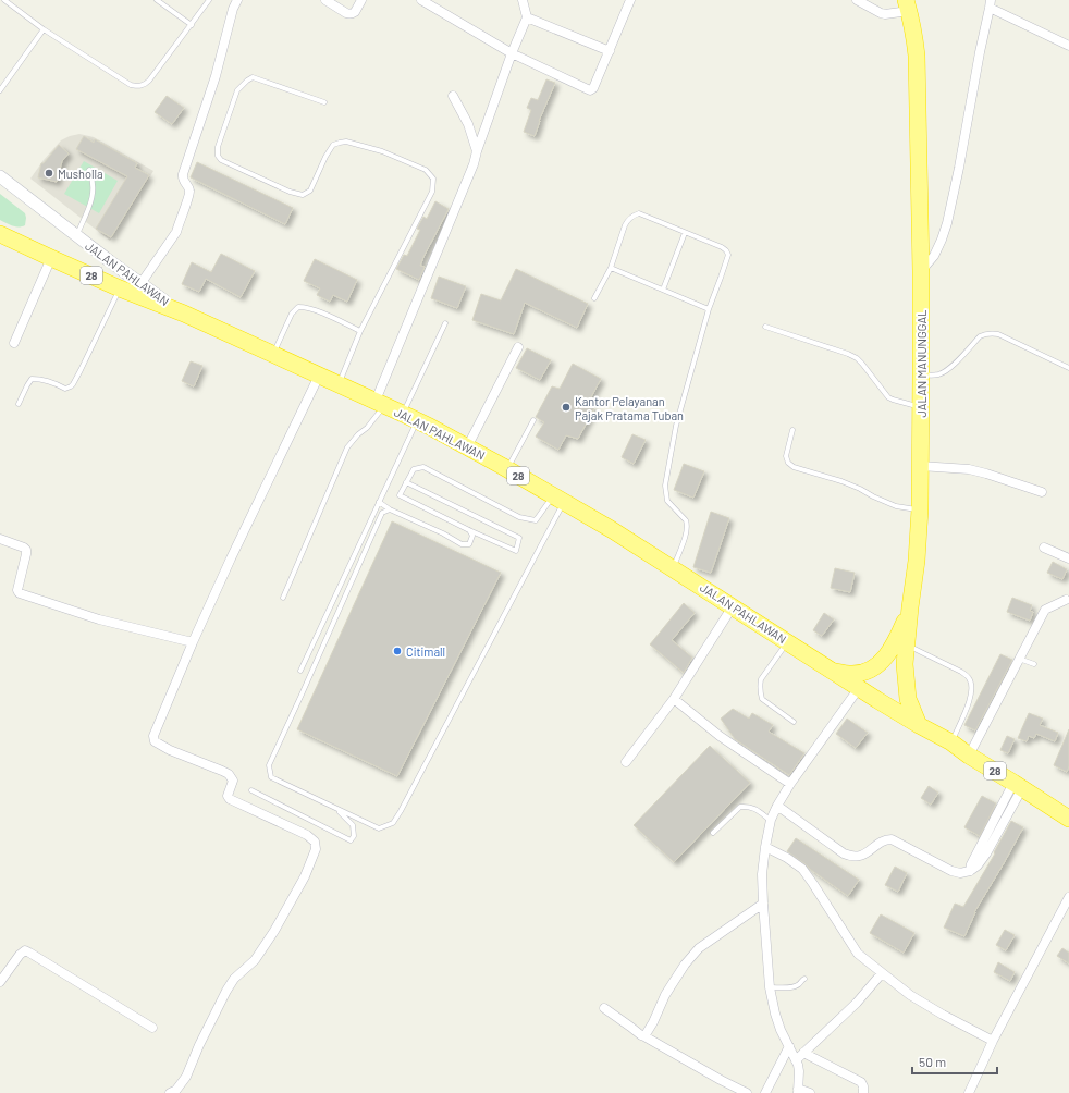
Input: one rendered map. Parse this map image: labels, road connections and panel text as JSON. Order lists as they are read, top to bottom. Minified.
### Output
{"streets":{"highway":["JALAN PAHLAWAN","28","JALAN MANUNGGAL"]},"crossings":[["JALAN PAHLAWAN","28"],["JALAN PAHLAWAN","JALAN MANUNGGAL"],["28","JALAN MANUNGGAL"]],"places":["Musholla","Kantor Pelayanan Pajak Pratama Tuban","Citimall"],"scale_bar":"50 m"}
